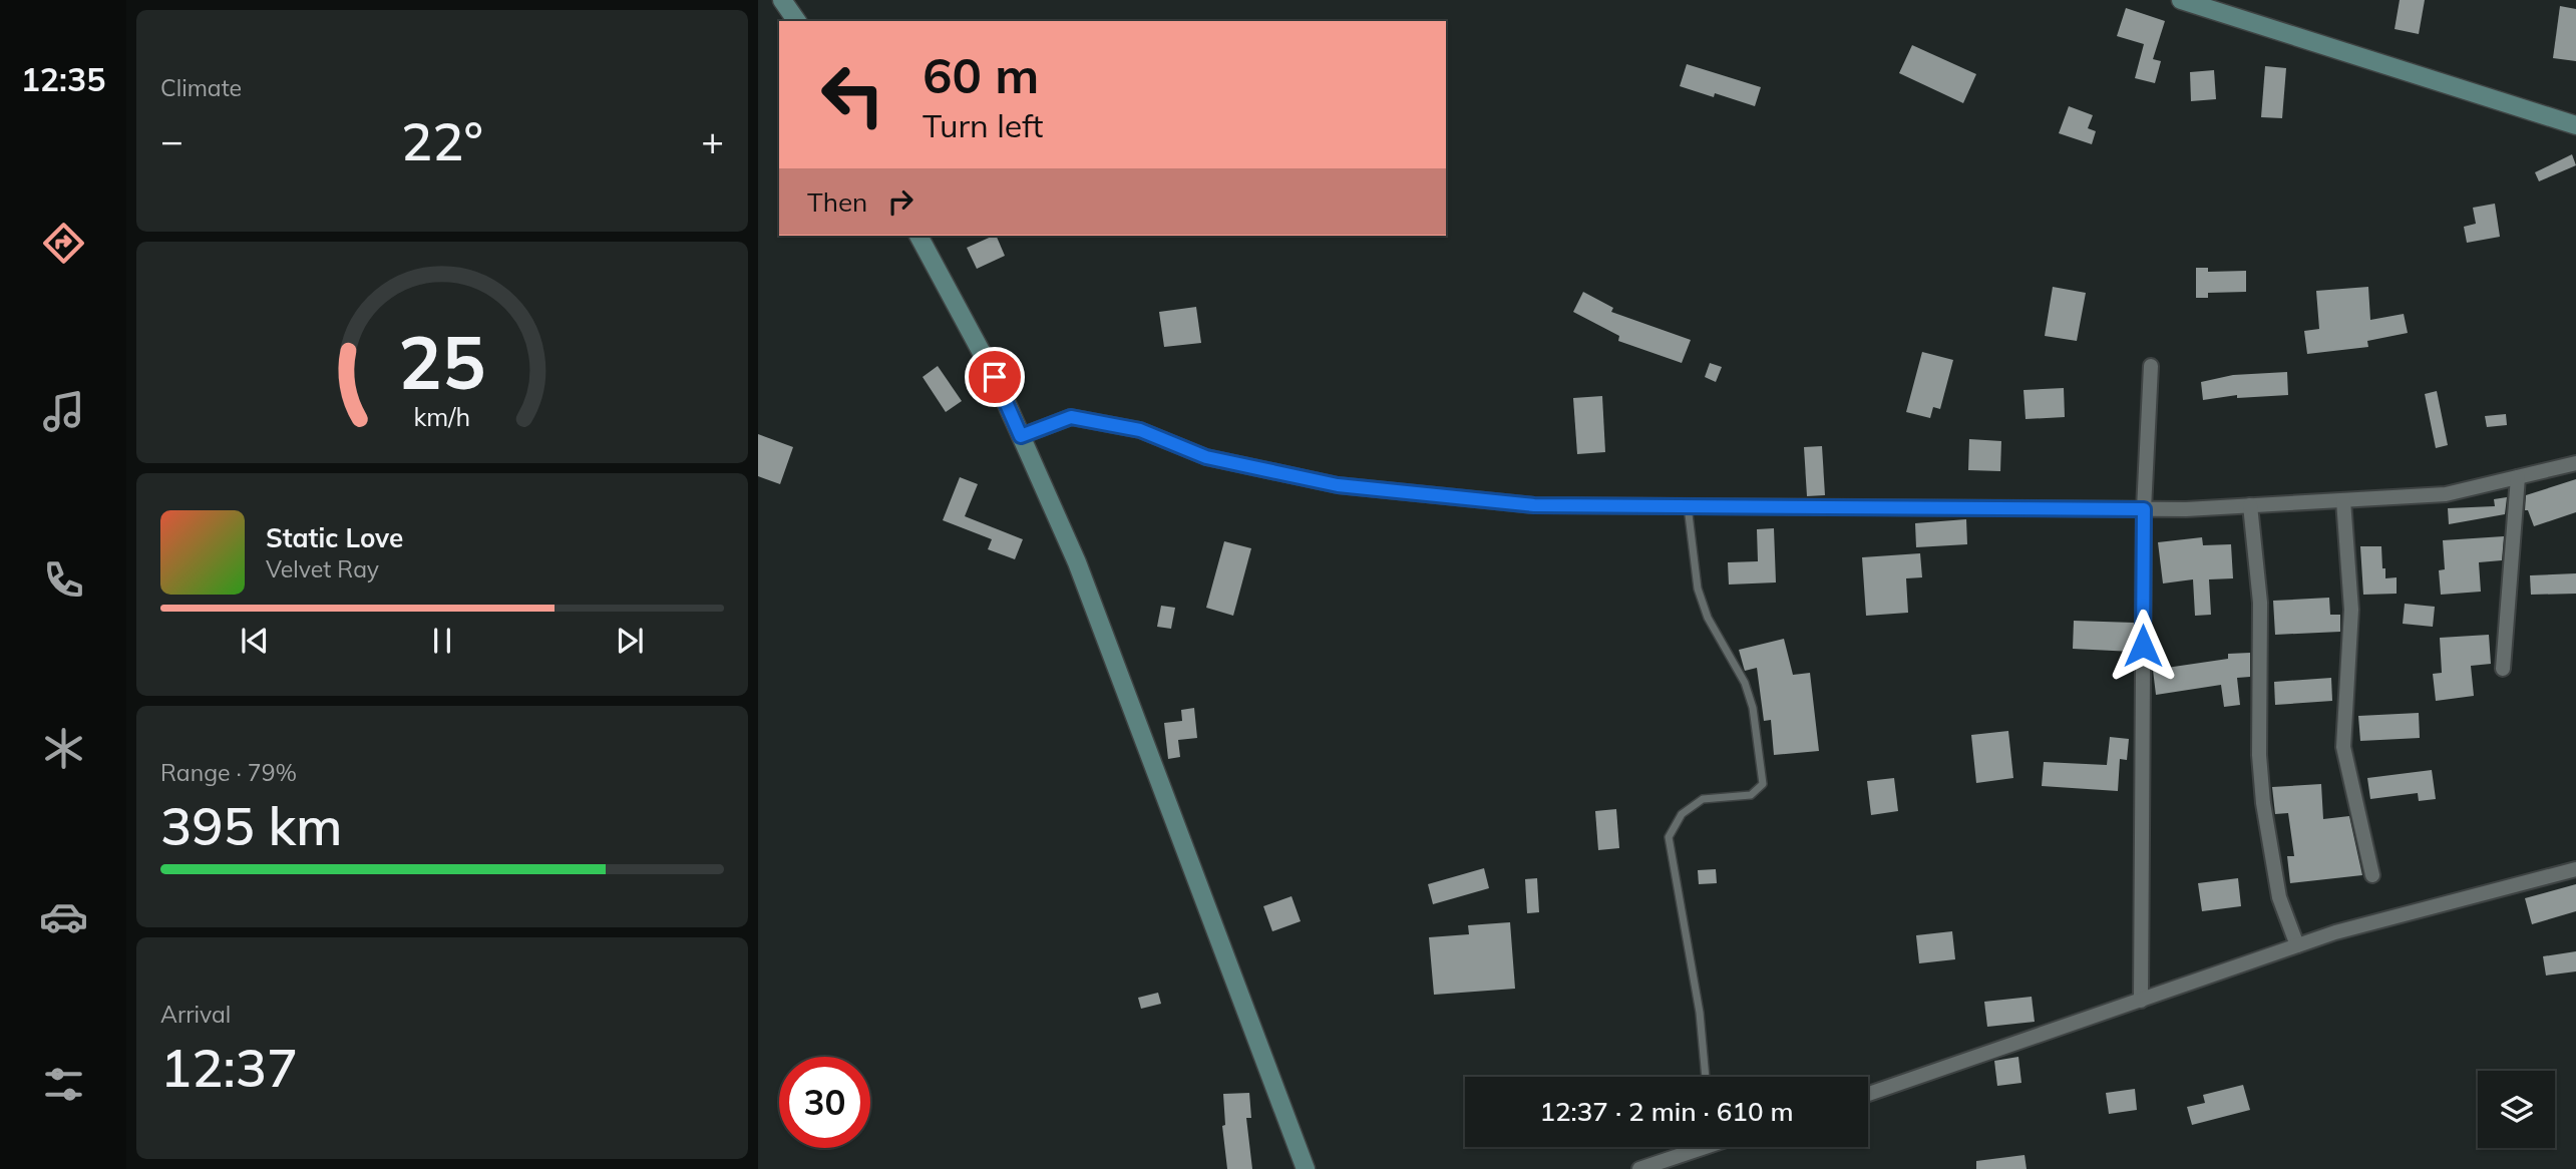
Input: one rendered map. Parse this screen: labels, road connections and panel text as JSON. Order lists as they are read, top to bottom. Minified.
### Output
{"page":{"tabs":"12:35","tile":["Climate",["Range · 79%","395 km"],["Arrival","12:37"]],"turn":["60 m","Turn left"],"heat":["−","22°","+"],"then":"Then","song":["Static Love","Velvet Ray"],"limit":"30","trip":"12:37 · 2 min · 610 m","gauge":["25","km/h"]}}
